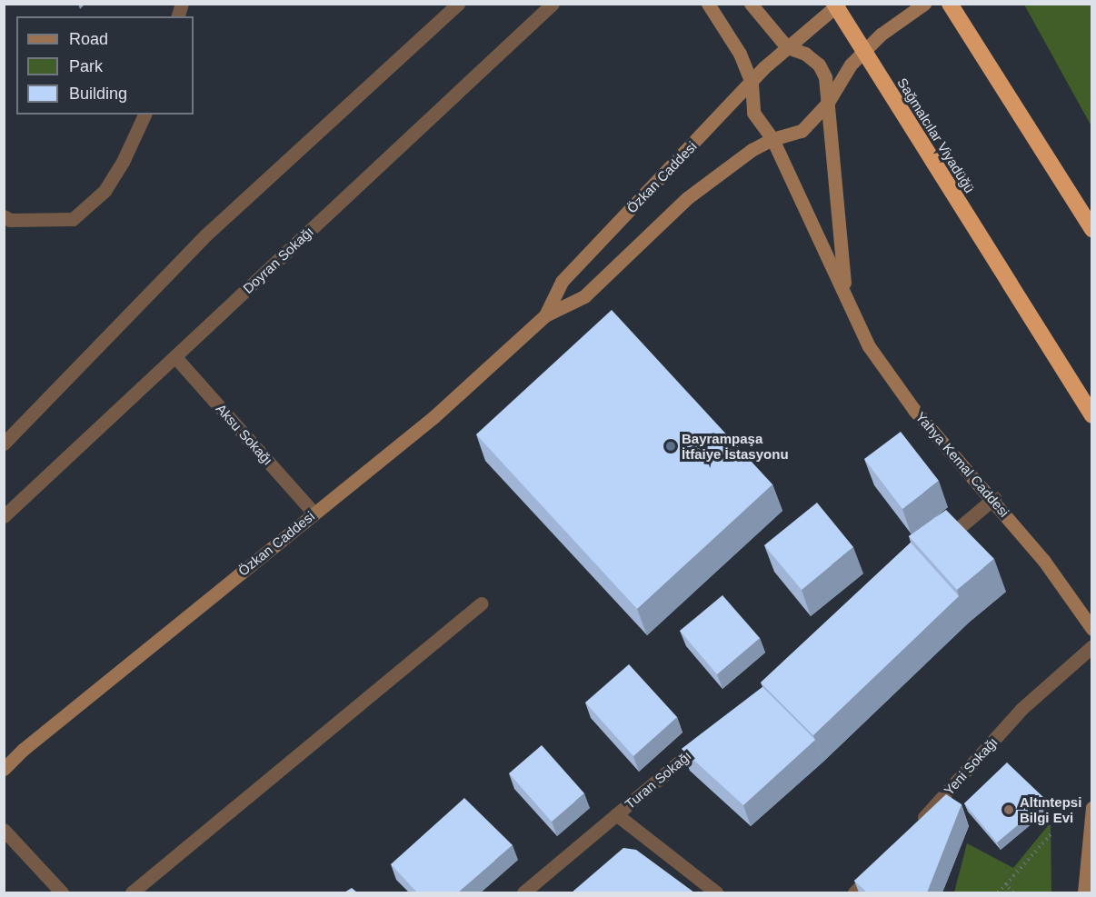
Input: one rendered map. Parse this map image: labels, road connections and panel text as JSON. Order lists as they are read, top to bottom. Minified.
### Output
{"streets":{"highway":["Sağmalcılar Viyadüğü"],"street":["Özkan Caddesi","Doyran Sokağı","Aksu Sokağı","Yahya Kemal Caddesi","Yeni Sokağı","Turan Sokağı"]},"crossings":[["Özkan Caddesi","Aksu Sokağı"],["Özkan Caddesi","Yahya Kemal Caddesi"],["Doyran Sokağı","Aksu Sokağı"]],"places":["Bayrampaşa İtfaiye İstasyonu","Altıntepsi Bilgi Evi"],"legend":["Road","Park","Building"]}
